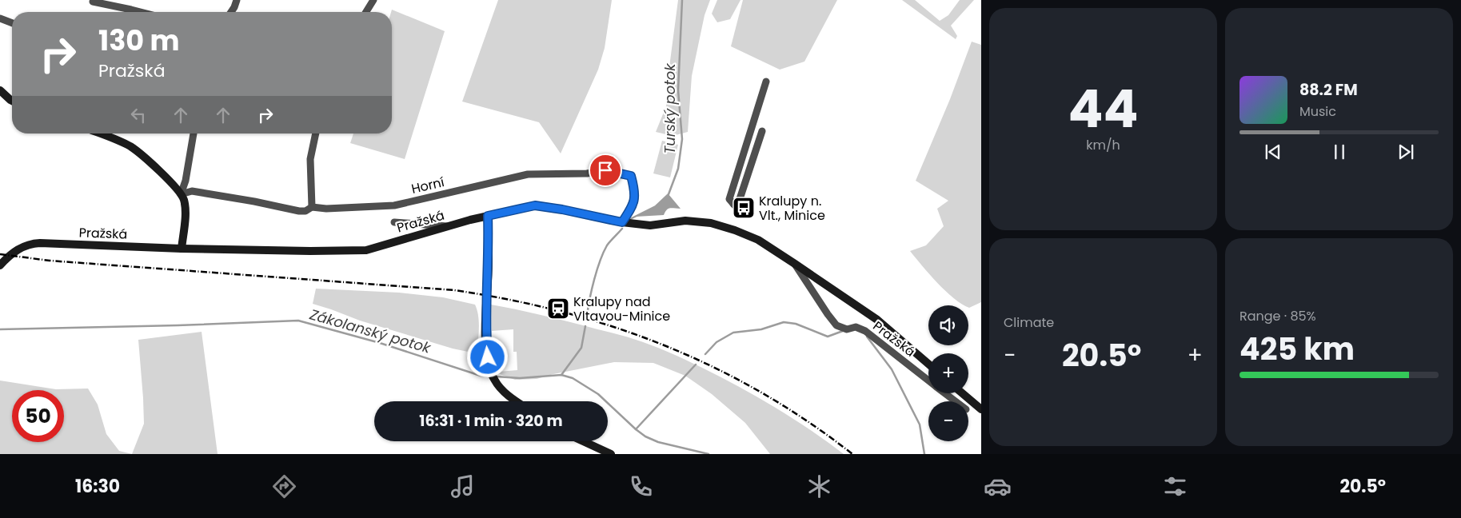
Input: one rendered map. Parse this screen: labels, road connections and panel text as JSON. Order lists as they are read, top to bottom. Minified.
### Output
{"streets":{"main road":["Pražská"],"street":["Horní"]},"crossings":[["Horní","Pražská"]],"water":["Turský potok","Zákolanský potok"],"places":{"bus stop":["Kralupy n. Vlt., Minice"],"station":["Kralupy nad Vltavou-Minice"]},"page":{"tile":[["44","km/h"],"Climate",["Range · 85%","425 km"]],"turn":["130 m","Pražská"],"song":["88.2 FM","Music"],"map_buttons":["+","−"],"heat":["−","20.5°","+"],"limit":"50","trip":"16:31 · 1 min · 320 m","tabs":["16:30","20.5°"]}}
